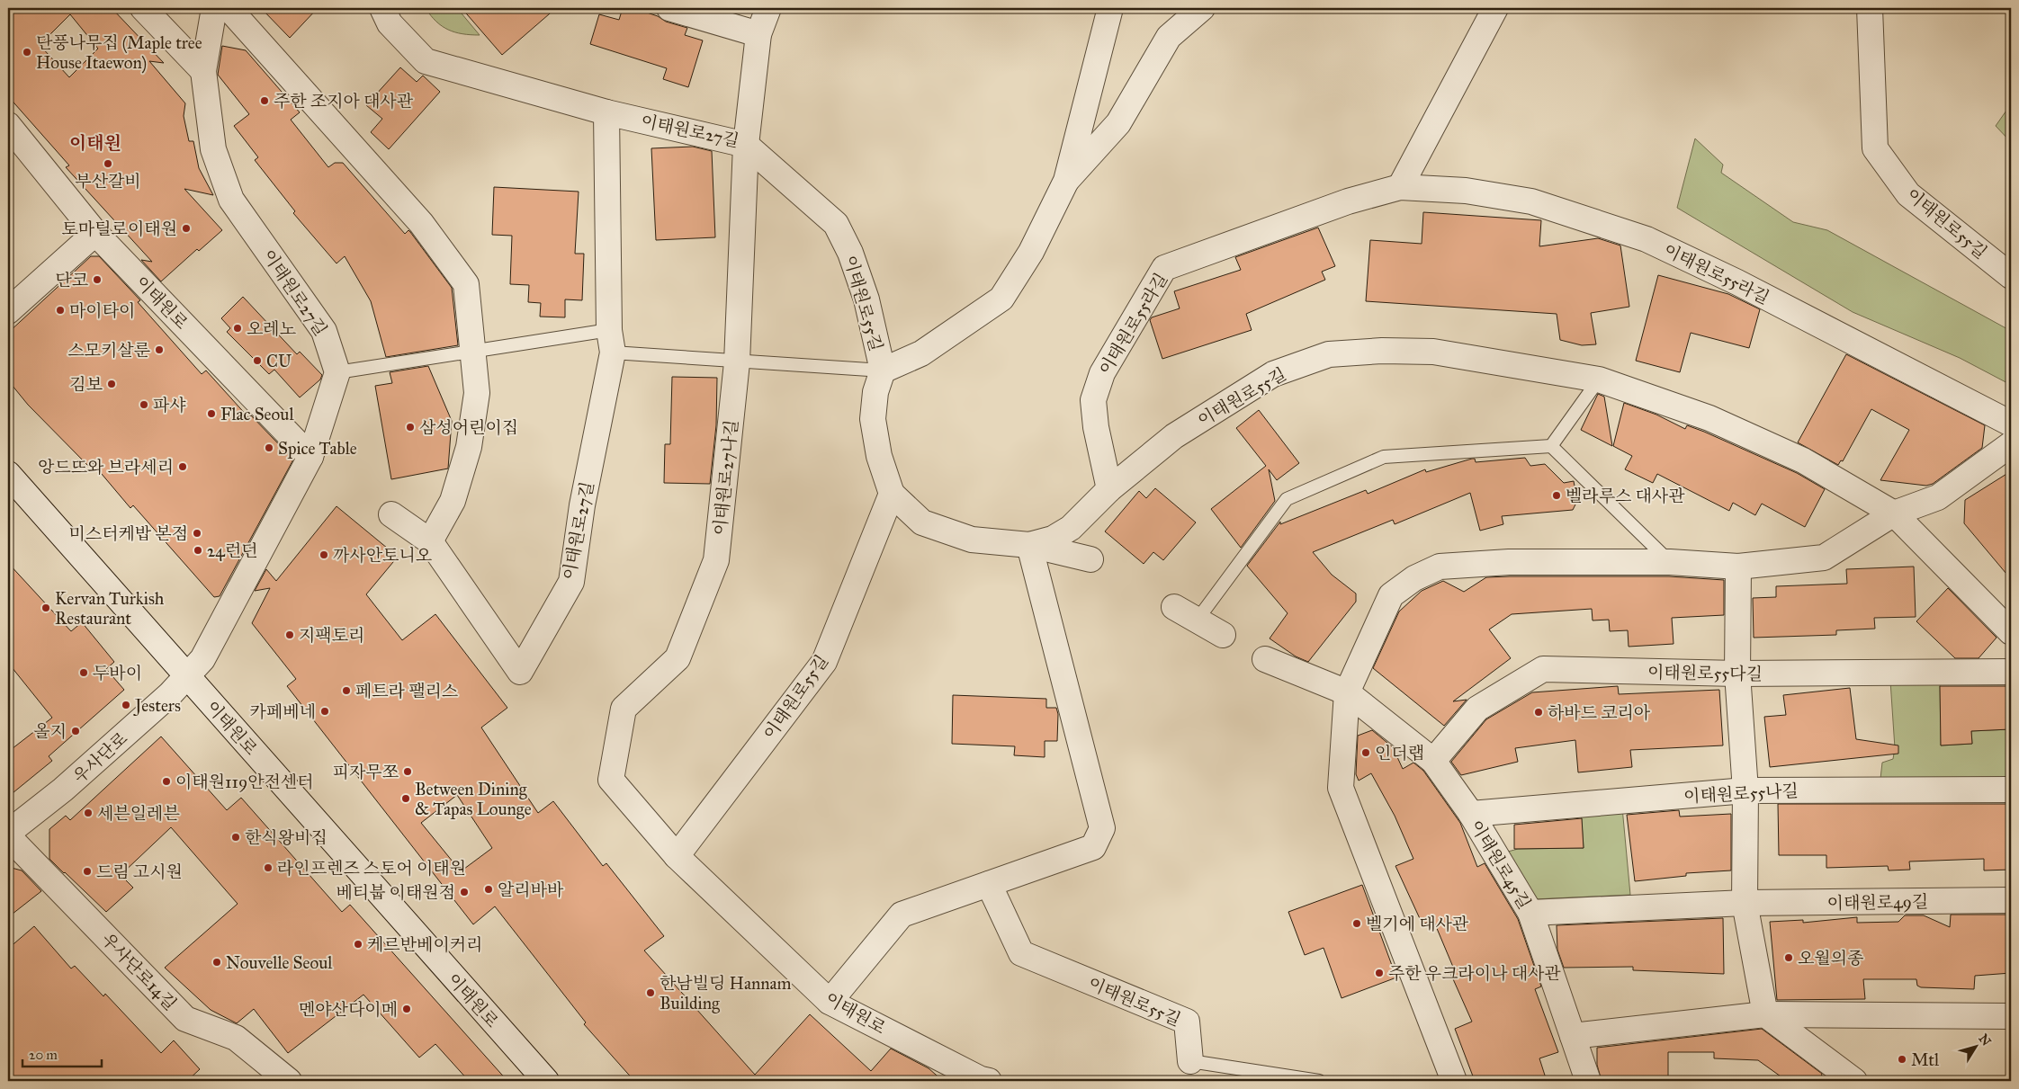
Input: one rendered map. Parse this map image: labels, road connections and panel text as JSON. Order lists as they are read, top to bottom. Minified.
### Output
{"streets":{"street":["이태원로27길","이태원로55길","이태원로55라길","이태원로","이태원로27나길","이태원로55다길","우사단로","이태원로55나길","이태원로45길","이태원로49길","우사단로14길"]},"crossings":[["이태원로27길","이태원로55길"],["이태원로27길","이태원로27나길"],["이태원로55길","이태원로55라길"],["이태원로55길","이태원로"],["이태원로55길","이태원로27나길"],["이태원로","이태원로27나길"],["이태원로","우사단로"],["이태원로55다길","이태원로45길"],["이태원로55나길","이태원로45길"],["이태원로45길","이태원로49길"]],"districts":["이태원"],"places":["단풍나무집 (Maple tree House Itaewon)","주한 조지아 대사관","부산갈비","토마틸로이태원","단코","마이타이","오레노","스모키살룬","CU","김보","파샤","Flac Seoul","삼성어린이집","Spice Table","앙드뜨와 브라세리","벨라루스 대사관","미스터케밥 본점","24런던","까사안토니오","Kervan Turkish Restaurant","지팩토리","두바이","페트라 팰리스","Jesters","카페베네","하바드 코리아","올지","인더랩","피자무쪼","이태원119안전센터","Between Dining & Tapas Lounge","세븐일레븐","한식왕비집","라인프렌즈 스토어 이태원","드림 고시원","알리바바","베티붑 이태원점","벨기에 대사관","케르반베이커리","오월의종","Nouvelle Seoul","주한 우크라이나 대사관","한남빌딩 Hannam Building","멘야산다이메","Mtl"],"scale_bar":"20 m","north":"top right"}
